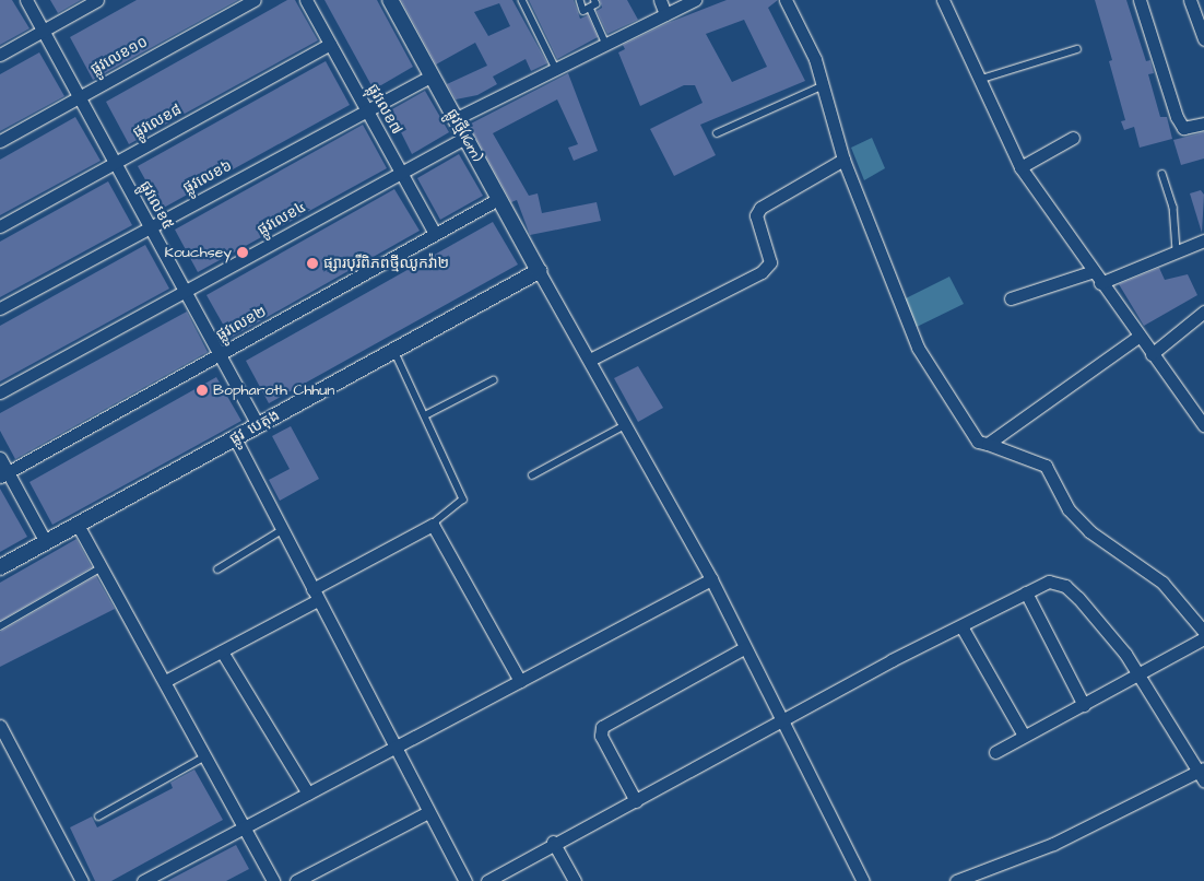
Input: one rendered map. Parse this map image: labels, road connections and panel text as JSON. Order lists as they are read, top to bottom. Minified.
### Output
{"streets":{"street":["ផ្លូវលេខ១០","ផ្លុវលេខ៧","ផ្លូវលេខ៨","ផ្លូវថ្មី(16m)","ផ្លូវលេខ៦","ផ្លូវលេខ៥","ផ្លូវលេខ៤","ផ្លូវលេខ២","ផ្លូវ បេតុង"]},"crossings":[["ផ្លូវលេខ១០","ផ្លូវលេខ៥"],["ផ្លុវលេខ៧","ផ្លូវលេខ៨"],["ផ្លុវលេខ៧","ផ្លូវលេខ៦"],["ផ្លុវលេខ៧","ផ្លូវលេខ៤"],["ផ្លុវលេខ៧","ផ្លូវលេខ២"],["ផ្លូវលេខ៨","ផ្លូវលេខ៥"],["ផ្លូវថ្មី(16m)","ផ្លូវលេខ៦"],["ផ្លូវថ្មី(16m)","ផ្លូវលេខ៤"],["ផ្លូវថ្មី(16m)","ផ្លូវលេខ២"],["ផ្លូវថ្មី(16m)","ផ្លូវ បេតុង"],["ផ្លូវលេខ៦","ផ្លូវលេខ៥"],["ផ្លូវលេខ៥","ផ្លូវលេខ៤"],["ផ្លូវលេខ៥","ផ្លូវលេខ២"],["ផ្លូវលេខ៥","ផ្លូវ បេតុង"]],"places":["Kouchsey","ផ្សារបុរីពិភពថ្មីឈូកវ៉ា២","Bopharoth Chhun"]}
